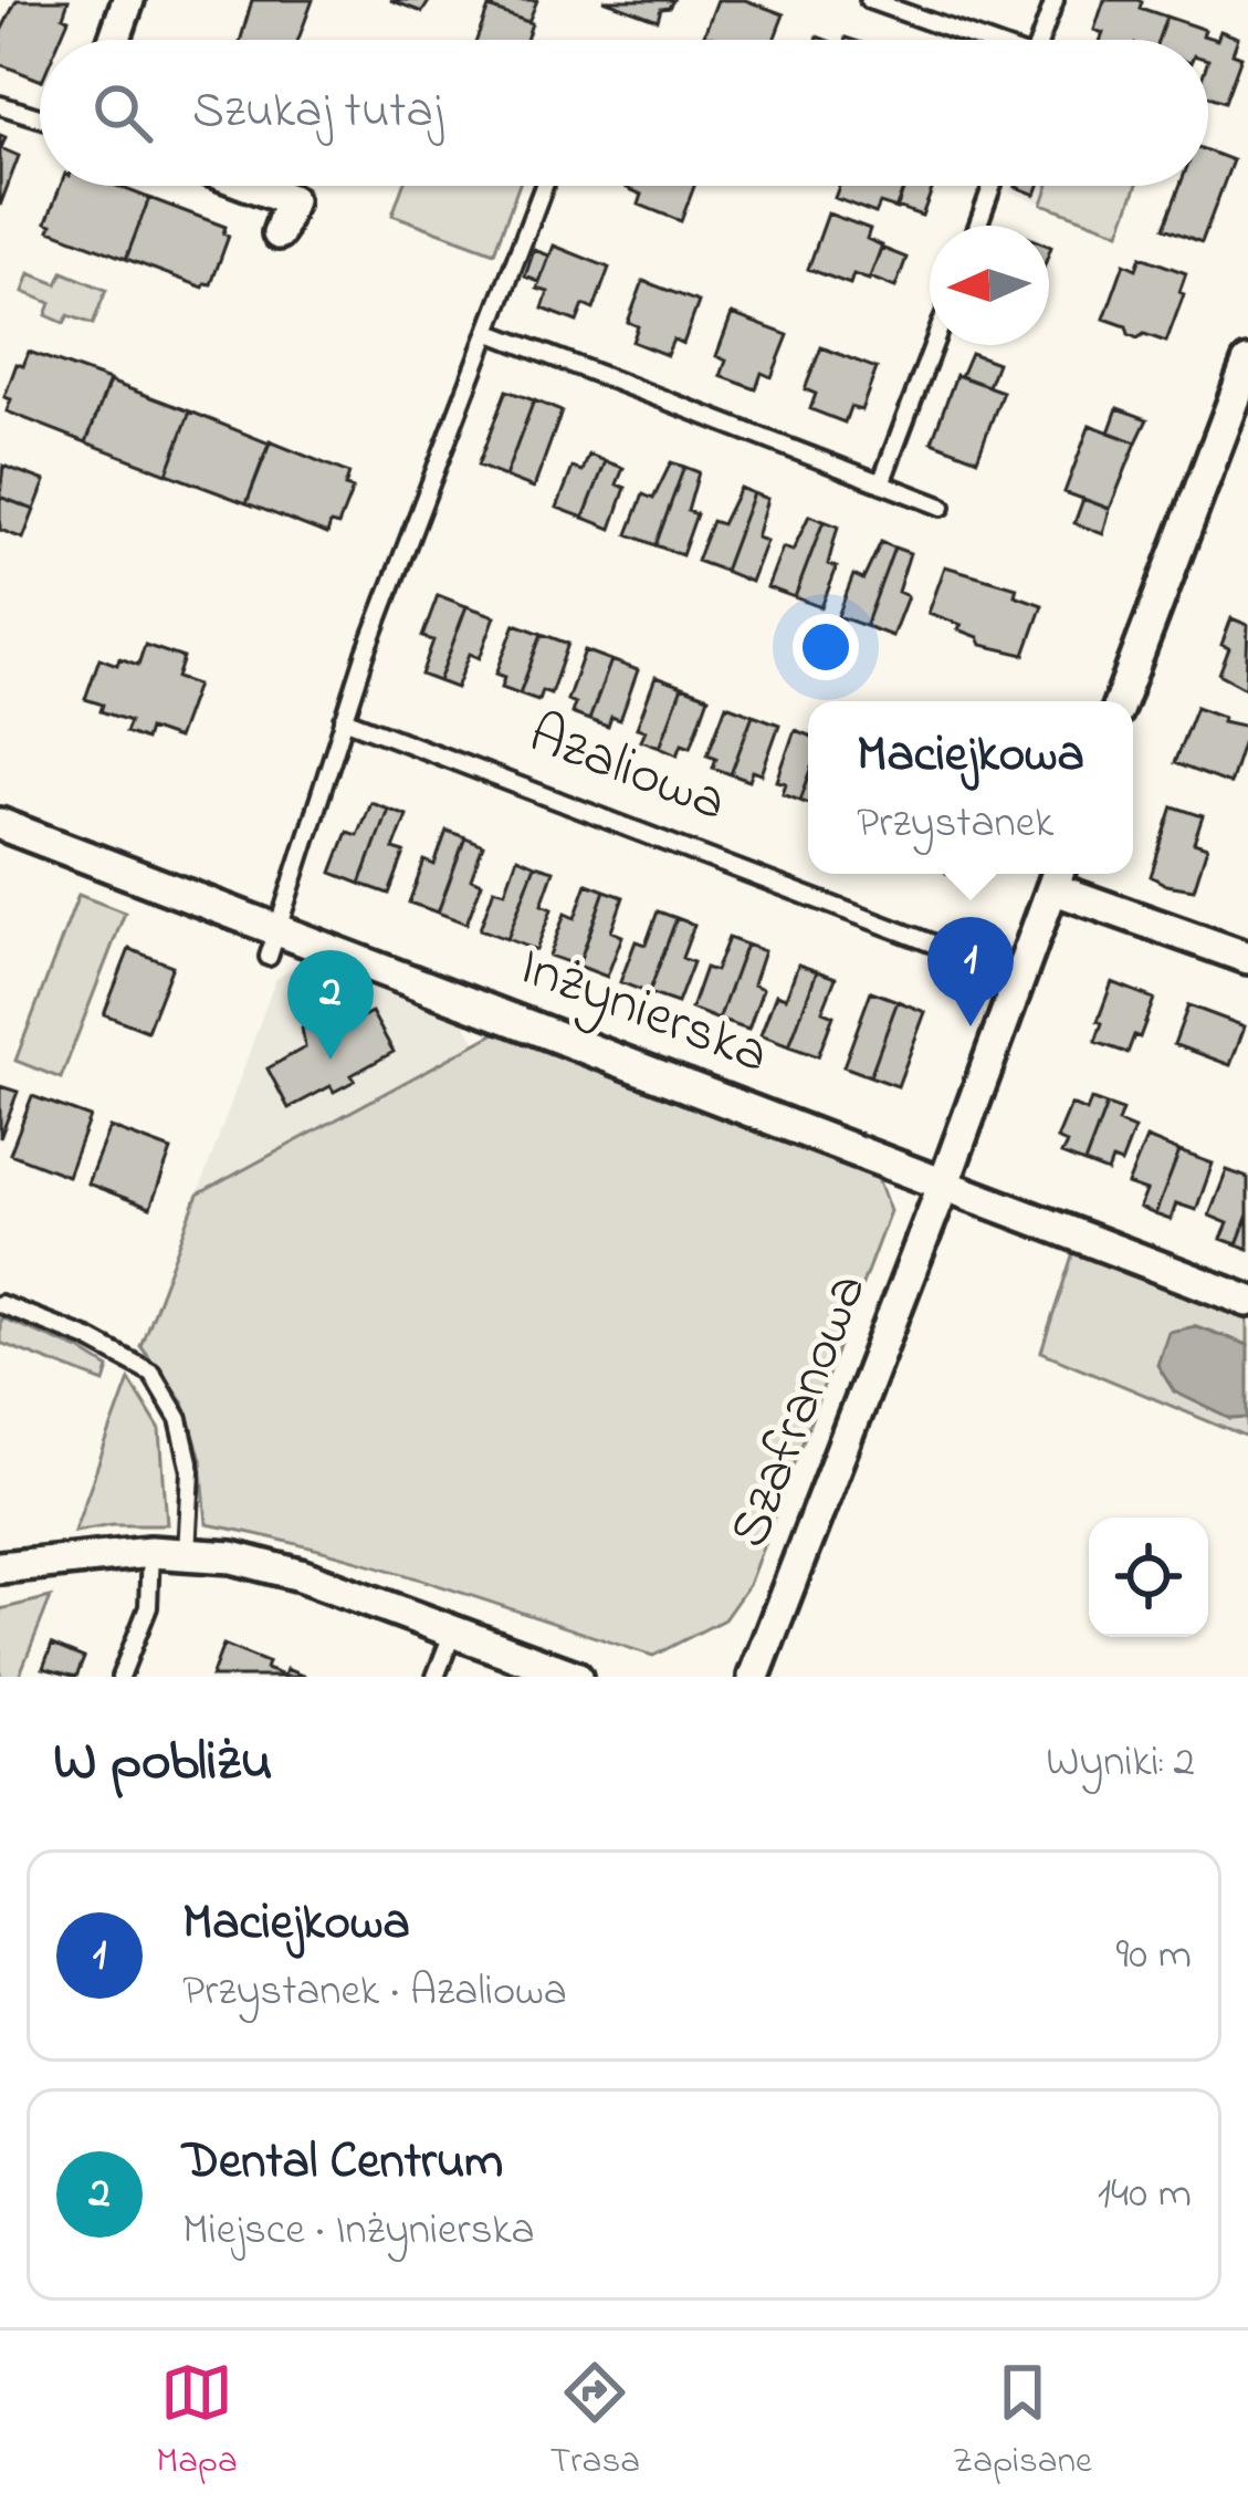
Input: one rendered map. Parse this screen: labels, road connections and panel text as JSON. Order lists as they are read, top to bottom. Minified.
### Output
{"streets":{"street":["Inżynierska","Szafranowa"],"lane":["Azaliowa"]},"crossings":[["Inżynierska","Szafranowa"]],"north":"left","page":{"search":"Szukaj tutaj","popup":["Maciejkowa","Przystanek"],"pins":["1","2"],"heading":["W pobliżu","Wyniki: 2"],"list":[{"mark":"1","name":"Maciejkowa","note":"Przystanek · Azaliowa","value":"90 m"},{"mark":"2","name":"Dental Centrum","note":"Miejsce · Inżynierska","value":"140 m"}],"nav":["Mapa","Trasa","Zapisane"]}}
